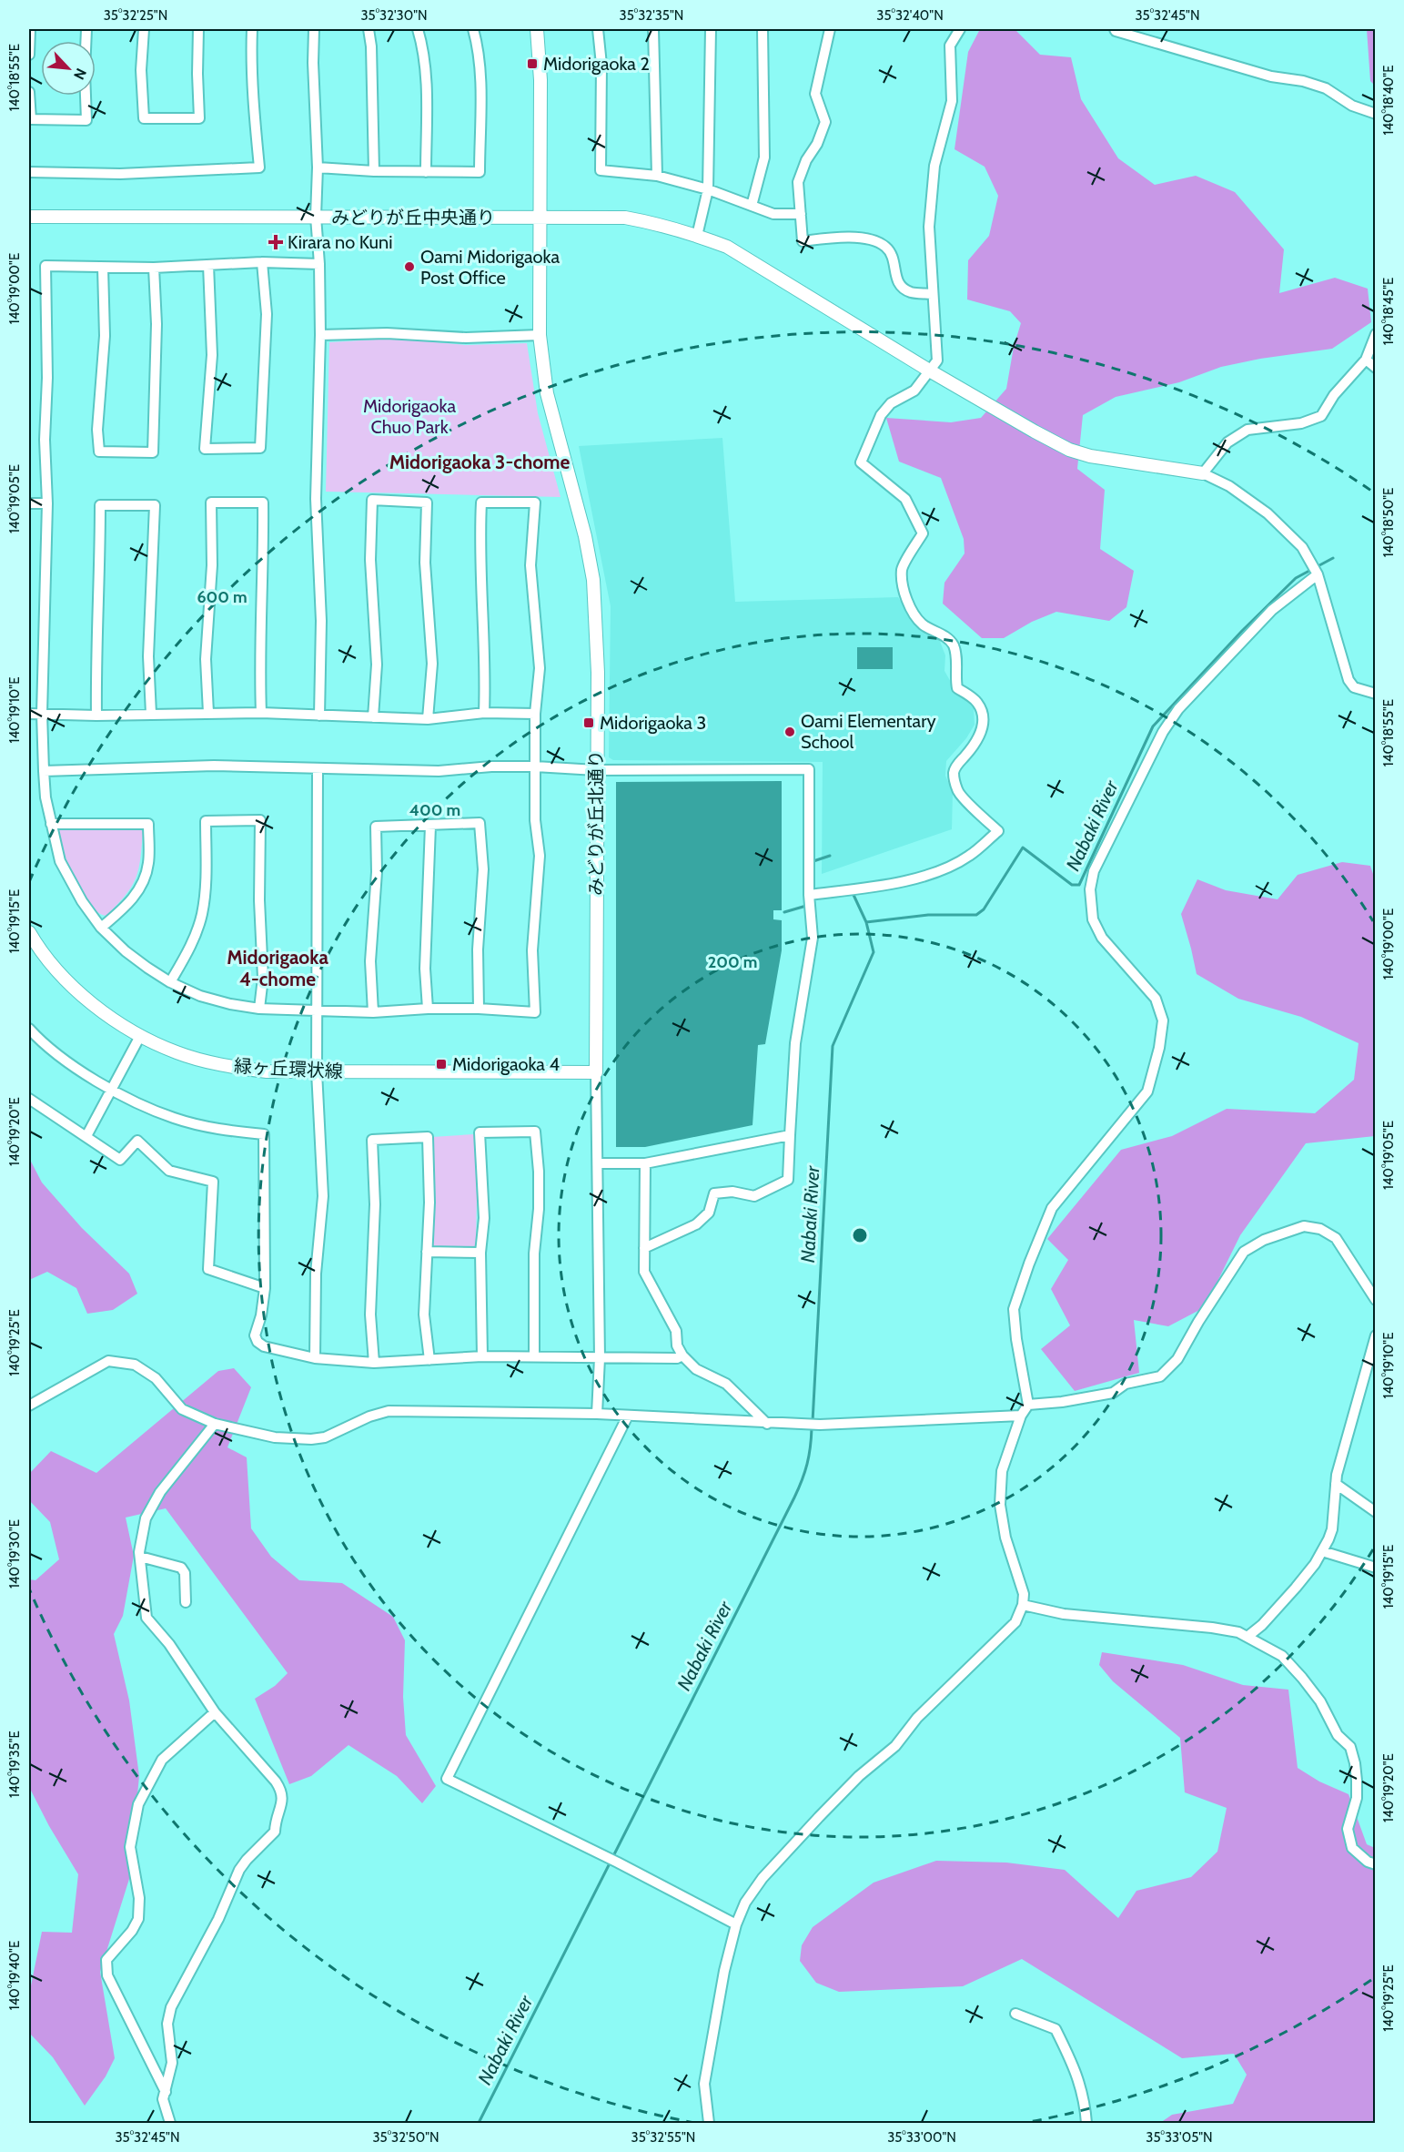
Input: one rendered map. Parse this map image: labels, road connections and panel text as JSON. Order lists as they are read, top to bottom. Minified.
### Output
{"streets":{"street":["みどりが丘中央通り","みどりが丘北通り","緑ヶ丘環状線"]},"crossings":[["みどりが丘中央通り","みどりが丘北通り"],["みどりが丘北通り","緑ヶ丘環状線"]],"districts":["Midorigaoka 3-chome","Midorigaoka 4-chome"],"water":["Nabaki River"],"parks":["Midorigaoka Chuo Park"],"places":{"transit":["Midorigaoka 2","Midorigaoka 3","Midorigaoka 4"],"health":["Kirara no Kuni"],"other":["Oami Midorigaoka Post Office","Oami Elementary School"]},"north":"bottom right","coordinates":["35°32'25\"N","35°32'30\"N","35°32'35\"N","35°32'40\"N","35°32'45\"N","140°18'55\"E","140°18'40\"E","140°19'00\"E","140°18'45\"E","140°19'05\"E","140°18'50\"E","140°19'10\"E","140°19'15\"E","140°19'20\"E","140°19'25\"E","140°19'30\"E","140°19'35\"E","140°19'40\"E","35°32'50\"N","35°32'55\"N","35°33'00\"N","35°33'05\"N"],"rings":["600 m","400 m","200 m"]}
